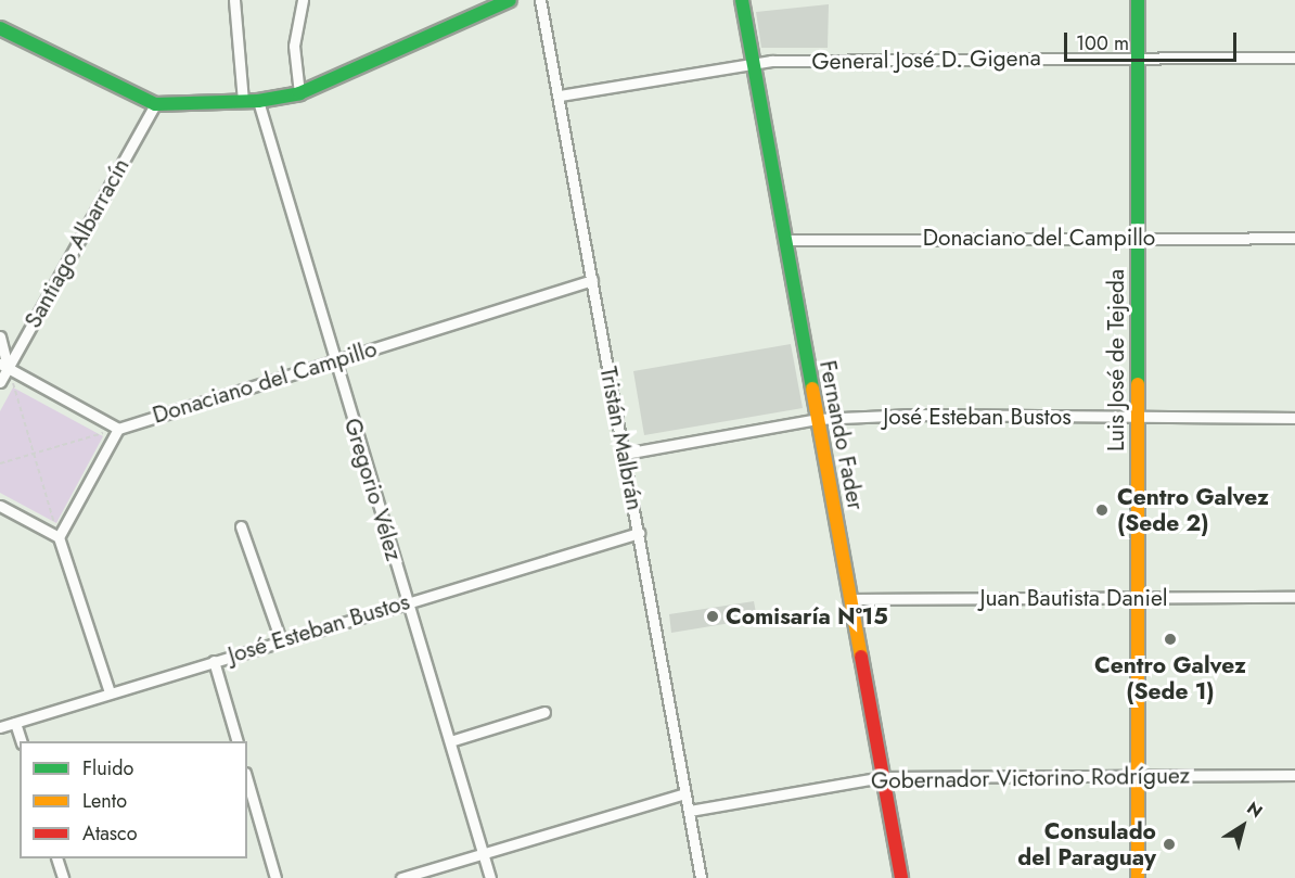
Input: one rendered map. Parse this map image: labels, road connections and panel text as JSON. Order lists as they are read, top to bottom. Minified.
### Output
{"streets":{"main road":["Luis José de Tejeda","Fernando Fader"],"street":["General José D. Gigena","Donaciano del Campillo","Santiago Albarracín","José Esteban Bustos","Tristán Malbrán","Gregorio Vélez","Juan Bautista Daniel","Gobernador Victorino Rodríguez"]},"crossings":[["General José D. Gigena","Luis José de Tejeda"],["General José D. Gigena","Fernando Fader"],["General José D. Gigena","Tristán Malbrán"],["Donaciano del Campillo","Luis José de Tejeda"],["Donaciano del Campillo","Fernando Fader"],["Donaciano del Campillo","Tristán Malbrán"],["Donaciano del Campillo","Gregorio Vélez"],["Luis José de Tejeda","José Esteban Bustos"],["Luis José de Tejeda","Juan Bautista Daniel"],["Luis José de Tejeda","Gobernador Victorino Rodríguez"],["José Esteban Bustos","Fernando Fader"],["José Esteban Bustos","Tristán Malbrán"],["José Esteban Bustos","Gregorio Vélez"],["Fernando Fader","Juan Bautista Daniel"],["Fernando Fader","Gobernador Victorino Rodríguez"],["Tristán Malbrán","Gobernador Victorino Rodríguez"]],"places":["Centro Galvez (Sede 2)","Comisaría Nº15","Centro Galvez (Sede 1)","Consulado del Paraguay"],"legend":["Fluido","Lento","Atasco"],"scale_bar":"100 m","north":"top right"}
